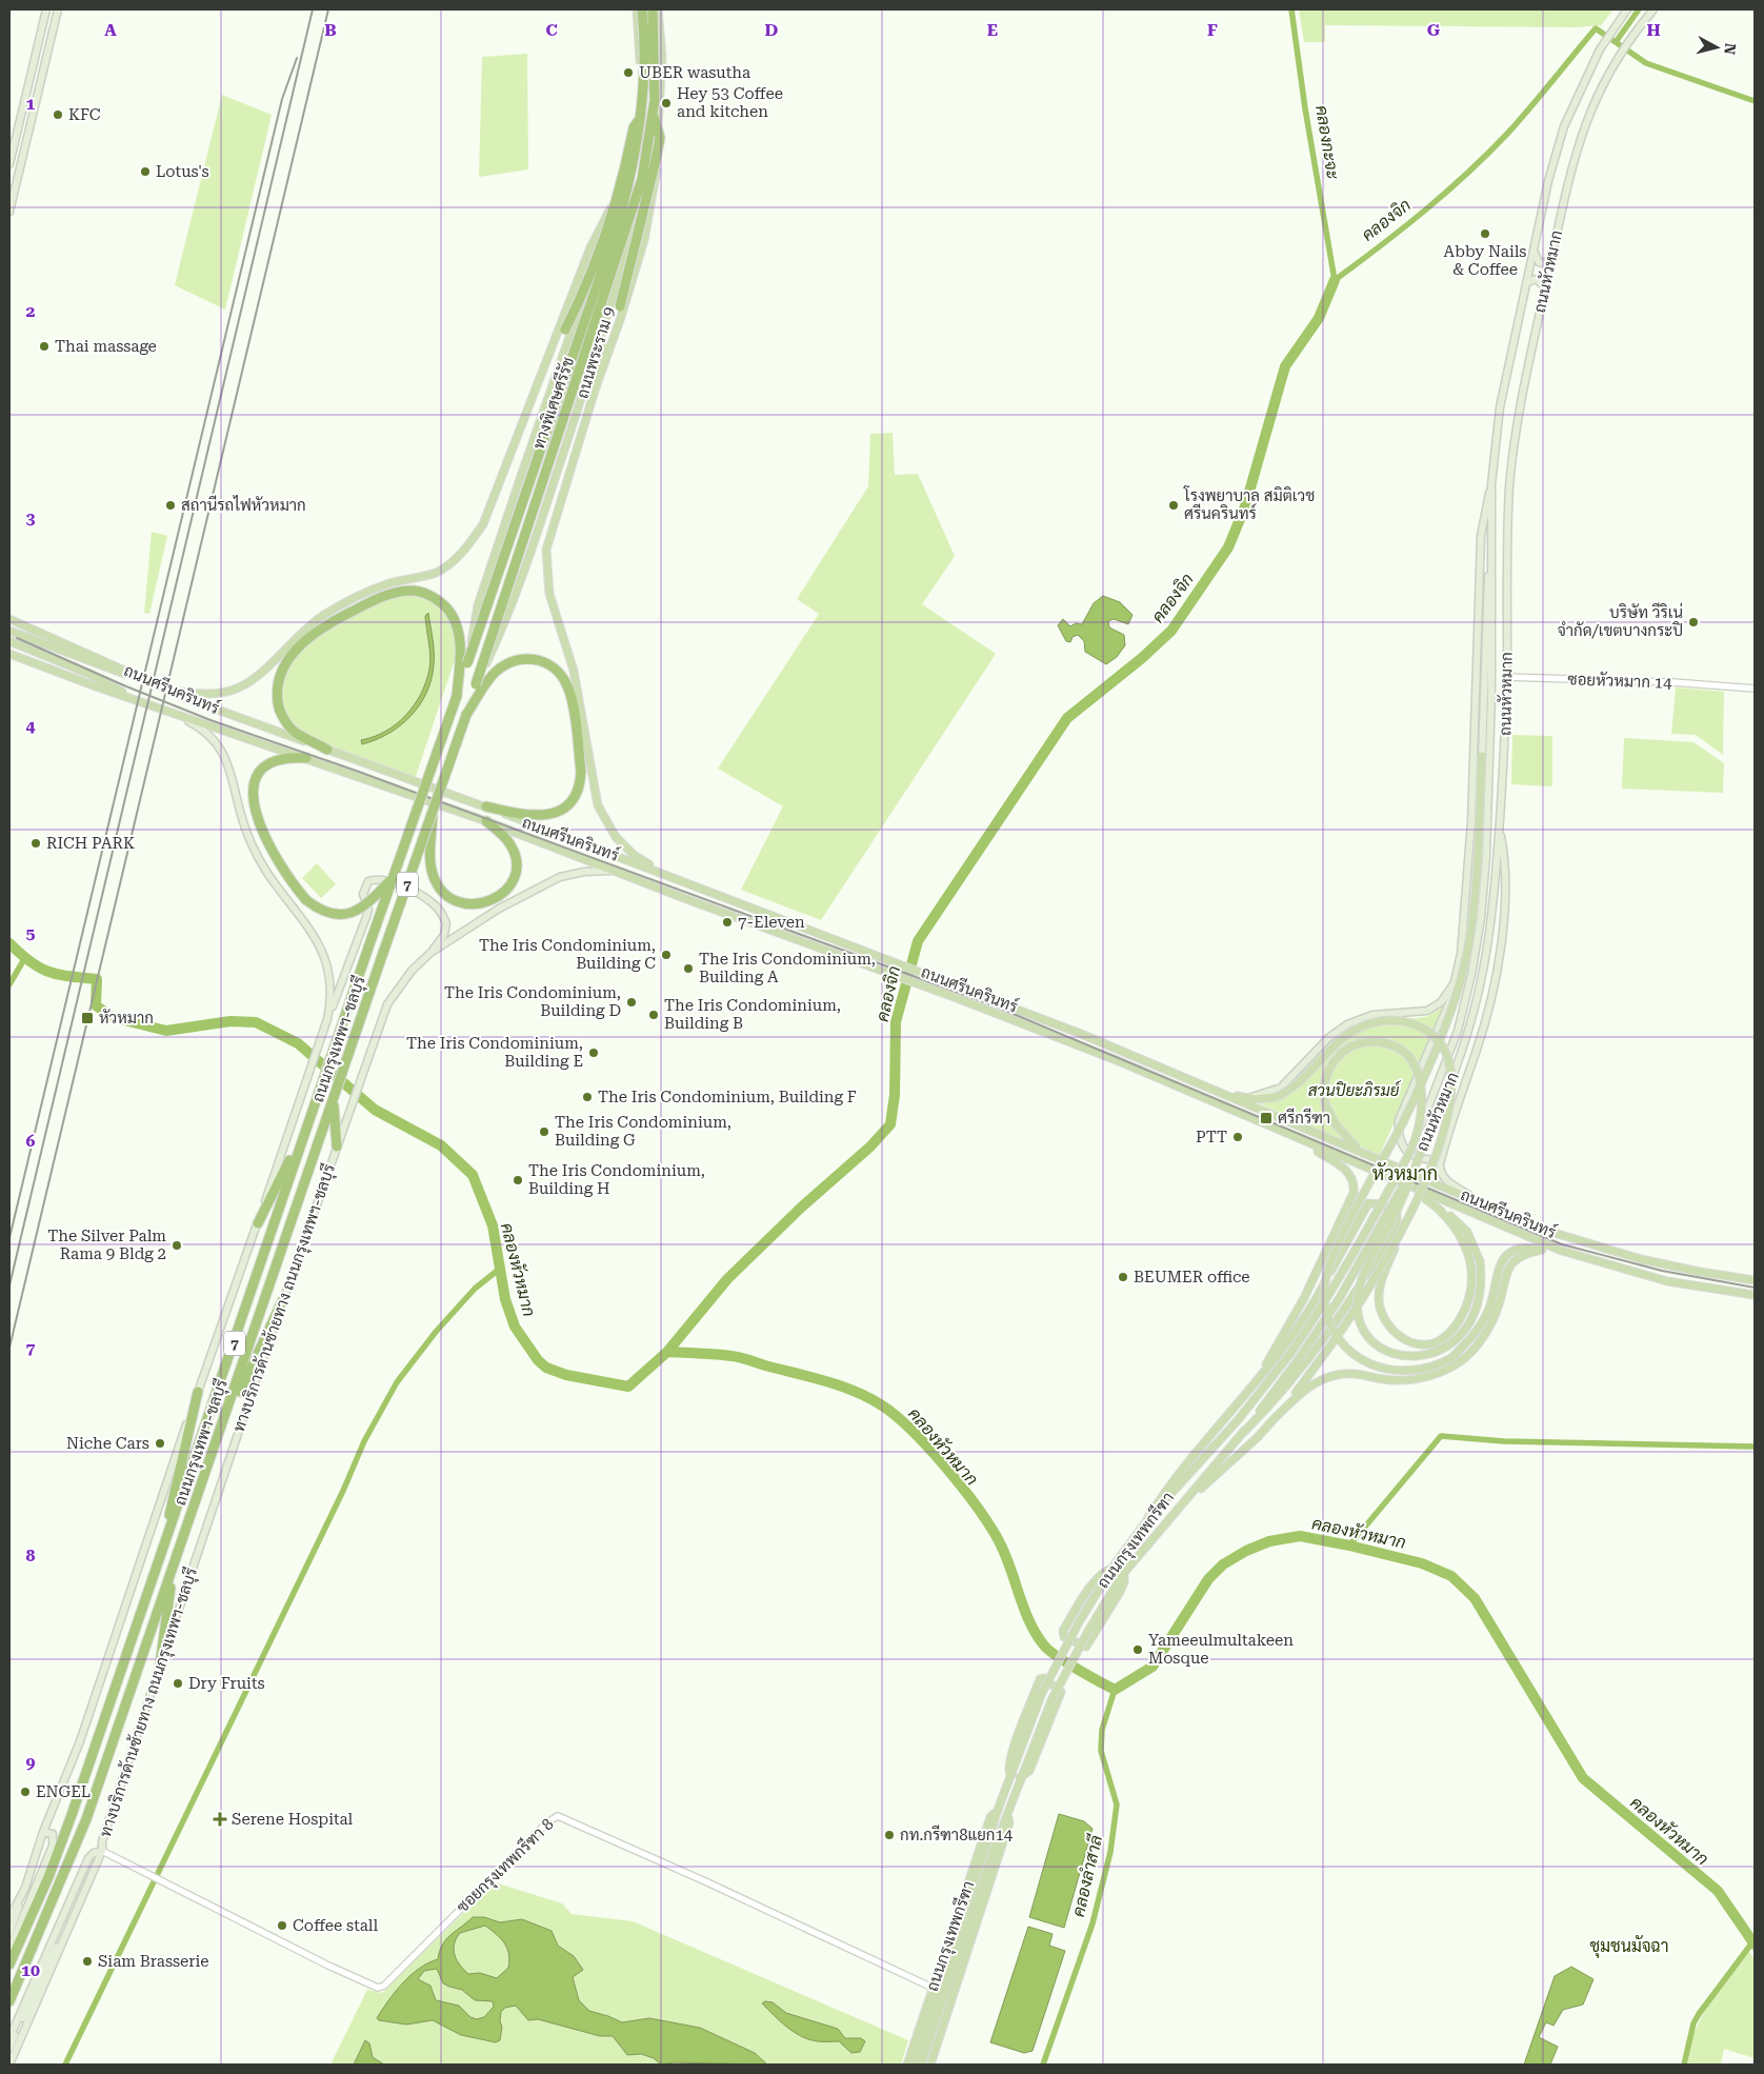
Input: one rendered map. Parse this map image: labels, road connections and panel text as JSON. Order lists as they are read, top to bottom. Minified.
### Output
{"streets":{"highway":["ทางพิเศษศรีรัช","7","ถนนกรุงเทพฯ-ชลบุรี"],"main road":["ถนนหัวหมาก","ถนนพระราม 9","ถนนศรีนครินทร์","ทางบริการด้านซ้ายทาง ถนนกรุงเทพฯ-ชลบุรี","ถนนกรุงเทพกรีฑา"],"street":["ซอยหัวหมาก 14","ซอยกรุงเทพกรีฑา 8"]},"crossings":[["ถนนหัวหมาก","ซอยหัวหมาก 14"],["ถนนหัวหมาก","ถนนกรุงเทพกรีฑา"],["ถนนพระราม 9","ทางพิเศษศรีรัช"],["ทางพิเศษศรีรัช","ถนนกรุงเทพฯ-ชลบุรี"],["ถนนศรีนครินทร์","ทางบริการด้านซ้ายทาง ถนนกรุงเทพฯ-ชลบุรี"],["ทางบริการด้านซ้ายทาง ถนนกรุงเทพฯ-ชลบุรี","ซอยกรุงเทพกรีฑา 8"],["ถนนกรุงเทพกรีฑา","ซอยกรุงเทพกรีฑา 8"]],"districts":["หัวหมาก","ชุมชนมัจฉา"],"water":["คลองกะจะ","คลองจิก","คลองหัวหมาก","คลองลำสาลี"],"parks":["สวนปิยะภิรมย์"],"places":{"other":["UBER wasutha","Hey 53 Coffee and kitchen","KFC","Lotus's","Abby Nails & Coffee","Thai massage","สถานีรถไฟหัวหมาก","โรงพยาบาล สมิติเวช ศรีนครินทร์","บริษัท วีริเน่ จำกัด/เขตบางกระปิ","RICH PARK","7-Eleven","The Iris Condominium, Building C","The Iris Condominium, Building A","The Iris Condominium, Building D","The Iris Condominium, Building B","The Iris Condominium, Building E","The Iris Condominium, Building F","The Iris Condominium, Building G","PTT","The Iris Condominium, Building H","The Silver Palm Rama 9 Bldg 2","BEUMER office","Niche Cars","Yameeulmultakeen Mosque","Dry Fruits","ENGEL","กท.กรีฑา8แยก14","Coffee stall","Siam Brasserie"],"transit":["หัวหมาก","ศรีกรีฑา"],"health":["Serene Hospital"]},"north":"right","grid":{"columns":["A","B","C","D","E","F","G","H"],"rows":["1","2","3","4","5","6","7","8","9","10"]}}
